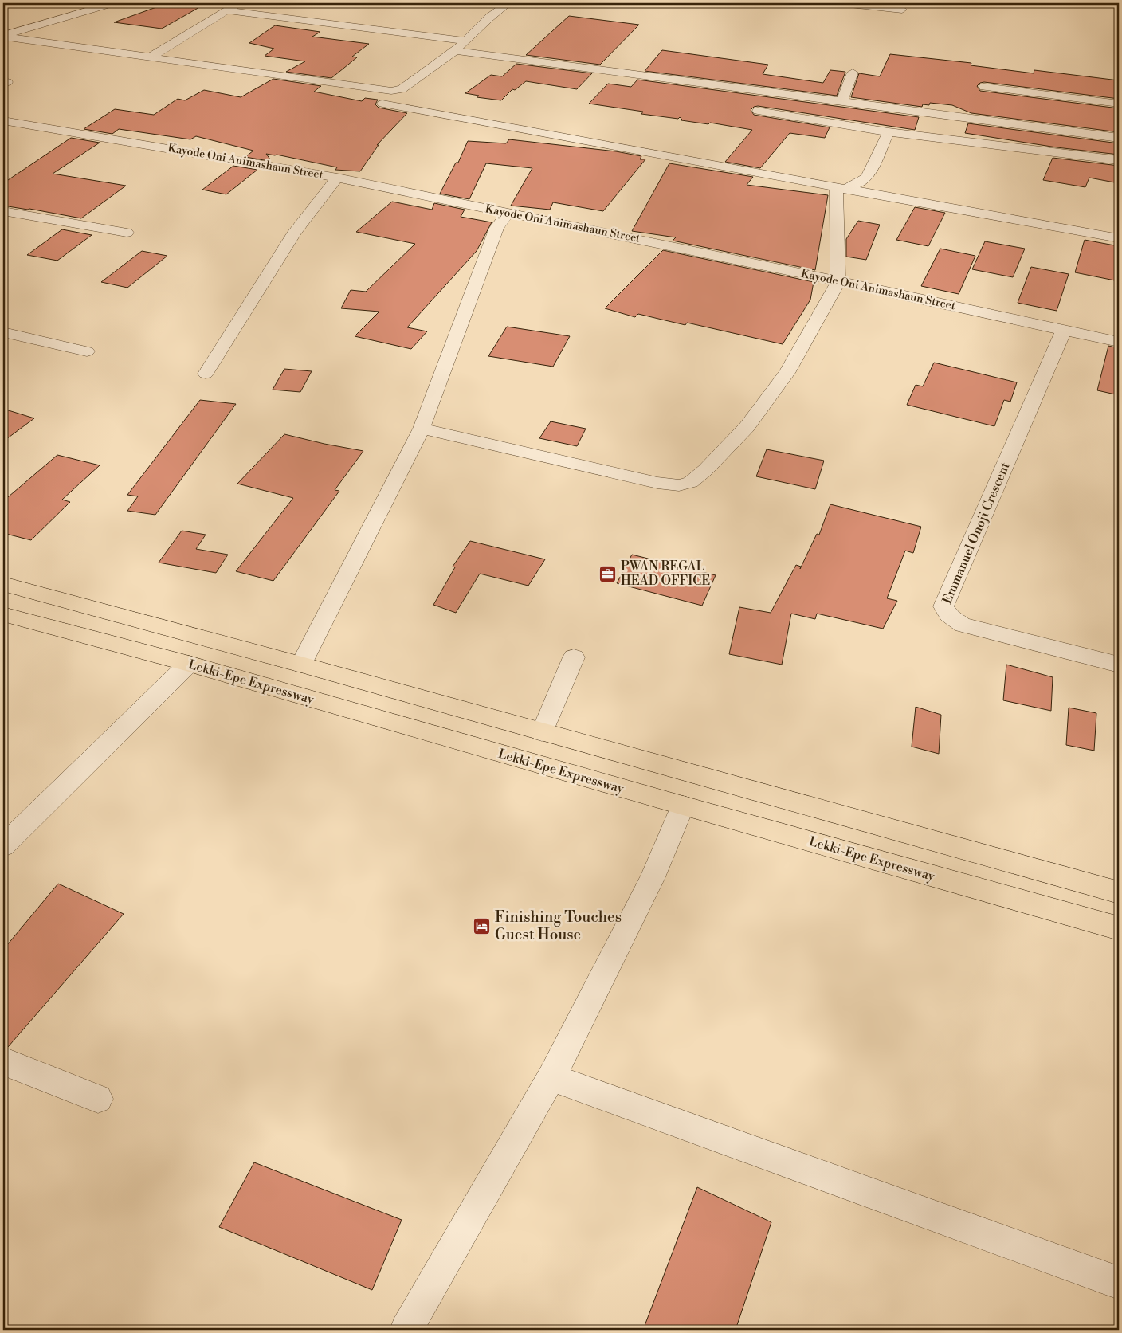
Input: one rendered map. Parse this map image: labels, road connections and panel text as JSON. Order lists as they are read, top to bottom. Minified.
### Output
{"streets":{"highway":["Lekki-Epe Expressway"],"street":["Kayode Oni Animashaun Street","Emmanuel Onoji Crescent"]},"crossings":[["Kayode Oni Animashaun Street","Emmanuel Onoji Crescent"]],"places":{"office":["PWAN REGAL HEAD OFFICE"],"hotel":["Finishing Touches Guest House"]}}
